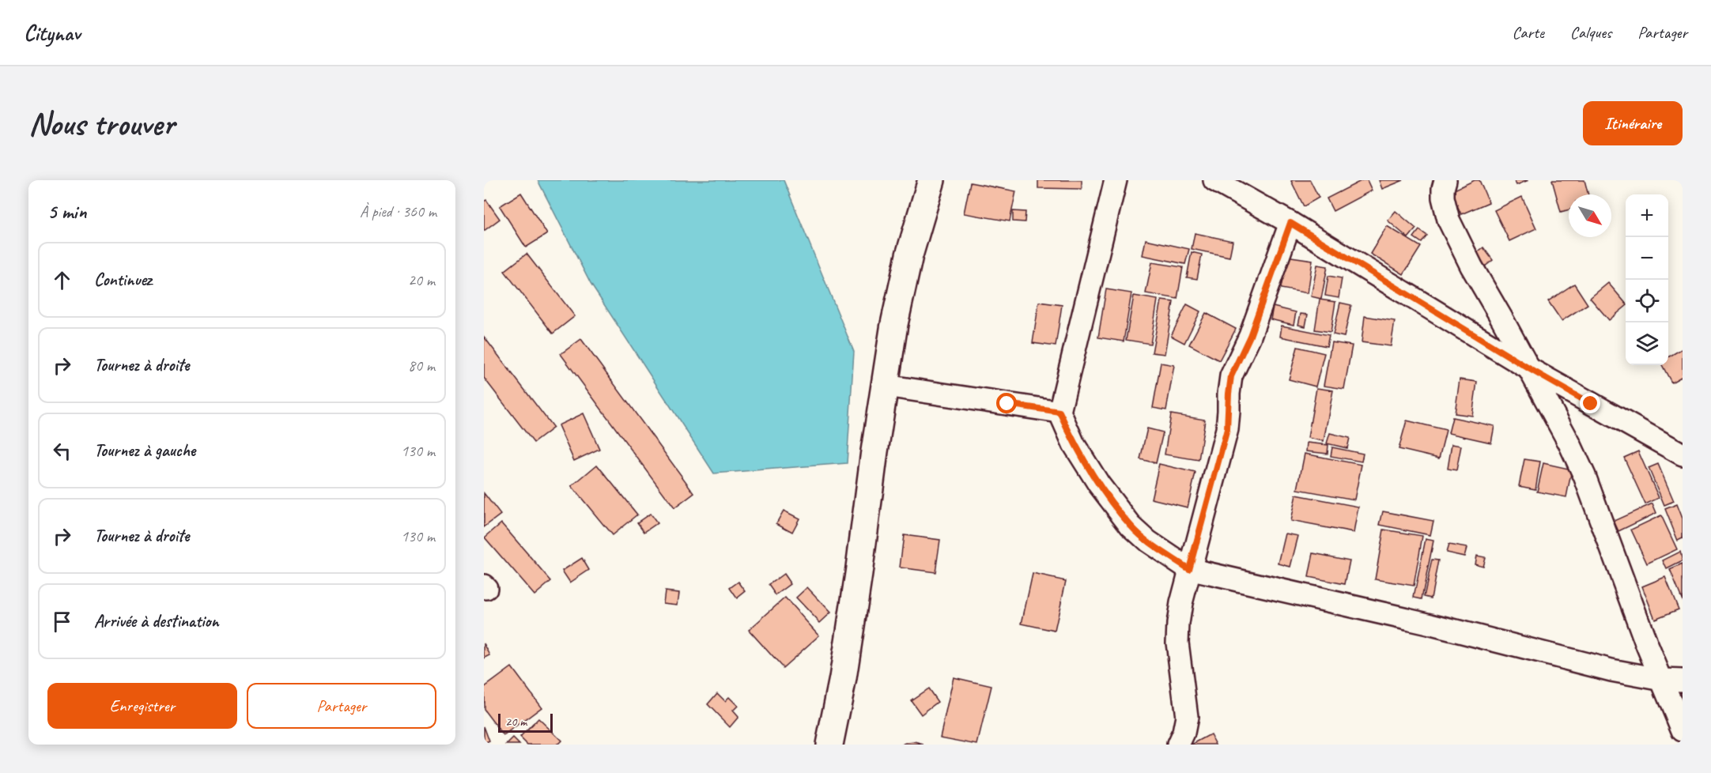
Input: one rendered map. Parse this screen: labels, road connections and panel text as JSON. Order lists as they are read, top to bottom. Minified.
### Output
{"scale_bar":"20 m","north":"bottom right","page":{"header":"Citynav","nav":["Carte","Calques","Partager"],"buttons":["Itinéraire",["Enregistrer","Partager"]],"title":"Nous trouver","heading":["5 min","À pied · 360 m"],"map_buttons":["+","−"],"list":[["Continuez","20 m"],["Tournez à droite","80 m"],["Tournez à gauche","130 m"],["Tournez à droite","130 m"],"Arrivée à destination"],"scale":"20 m"}}
